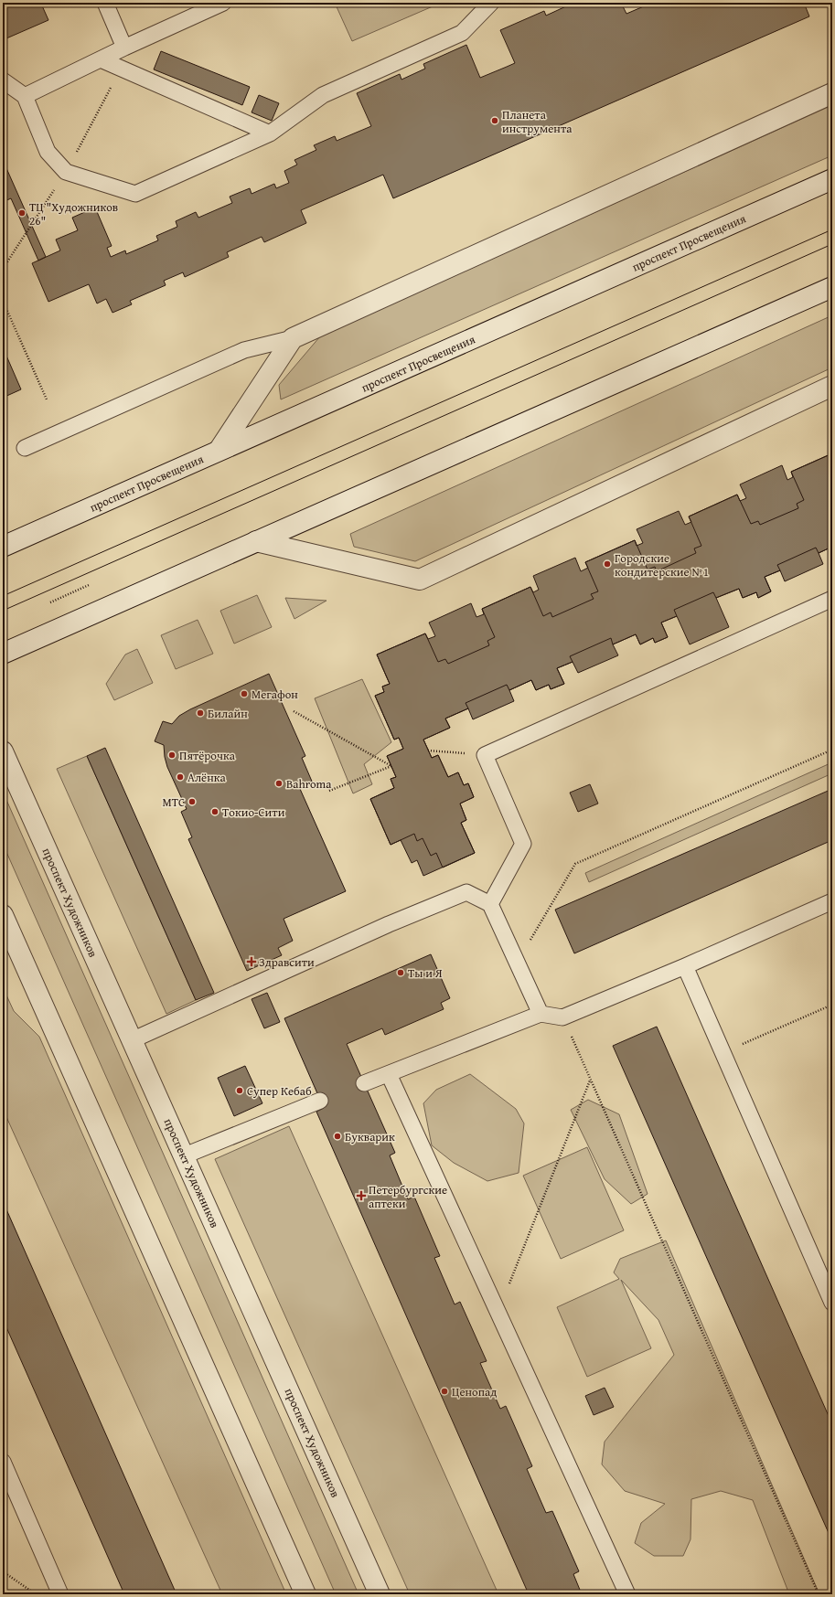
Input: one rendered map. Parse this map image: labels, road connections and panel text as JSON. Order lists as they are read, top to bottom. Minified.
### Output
{"streets":{"street":["проспект Просвещения","проспект Художников"]},"places":{"other":["Планета инструмента","ТЦ \"Художников 26\"","Городские кондитерские №1","Мегафон","Билайн","Пятёрочка","Алёнка","Bahroma","МТС","Токио-Сити","Ты и Я","Супер Кебаб","Букварик","Ценопад"],"health":["Здравсити","Петербургские аптеки"]}}
